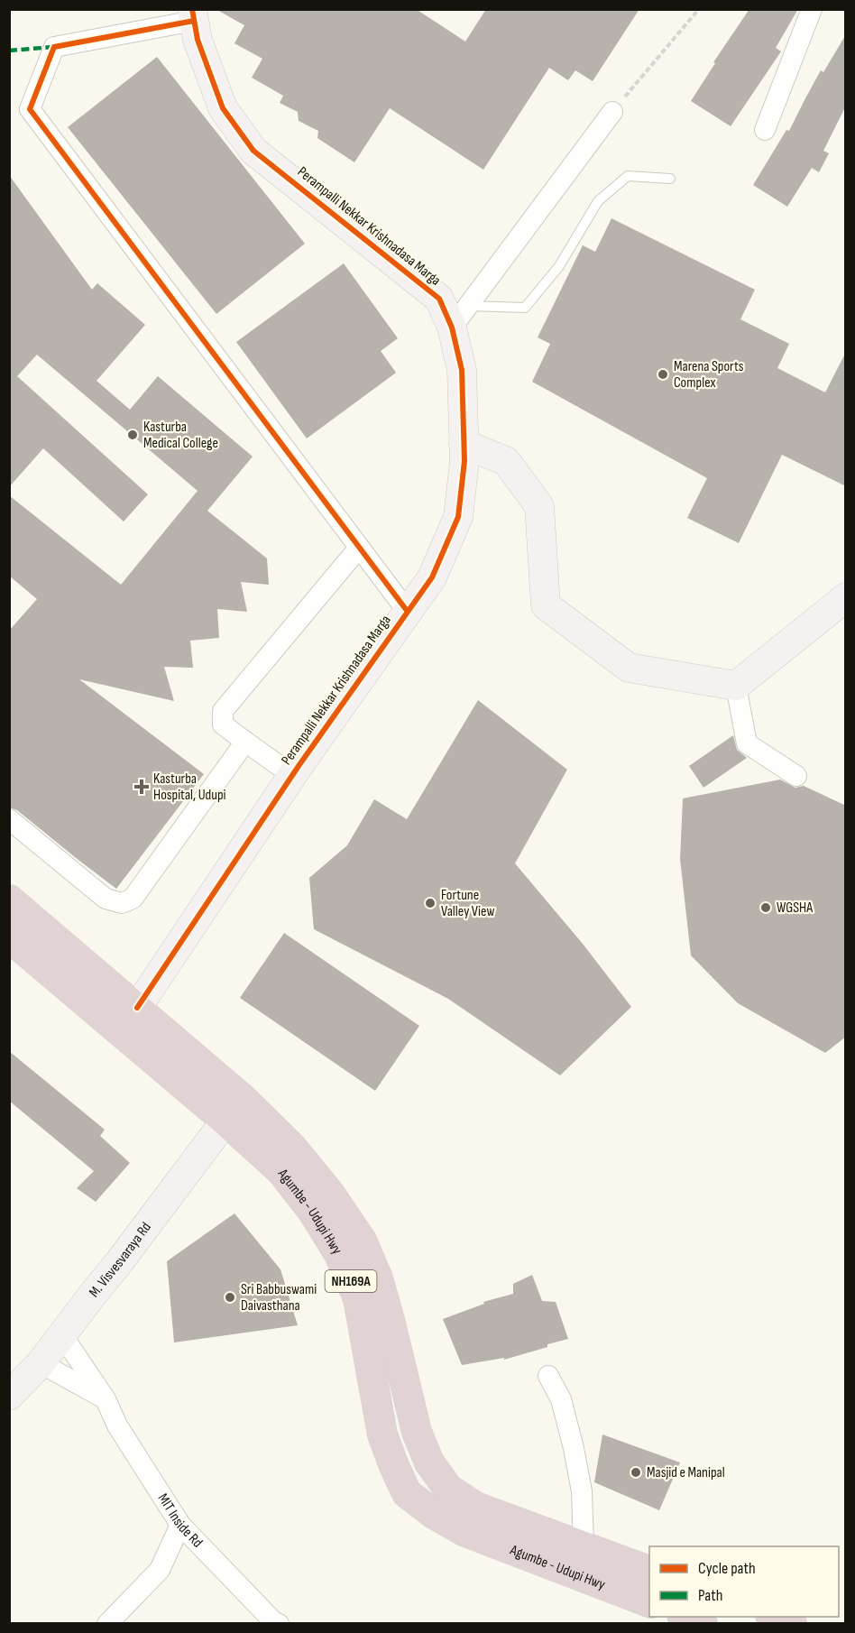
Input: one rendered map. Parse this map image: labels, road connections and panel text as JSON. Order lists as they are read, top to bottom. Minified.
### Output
{"streets":{"highway":["Agumbe - Udupi Hwy","NH169A"],"street":["Perampalli Nekkar Krishnadasa Marga","M. Visvesvaraya Rd","MIT Inside Rd"]},"crossings":[["Perampalli Nekkar Krishnadasa Marga","Agumbe - Udupi Hwy"],["Agumbe - Udupi Hwy","M. Visvesvaraya Rd"],["M. Visvesvaraya Rd","MIT Inside Rd"]],"places":{"other":["Marena Sports Complex","Kasturba Medical College","Fortune Valley View","WGSHA","Sri Babbuswami Daivasthana","Masjid e Manipal"],"health":["Kasturba Hospital, Udupi"]},"legend":["Cycle path","Path"]}
